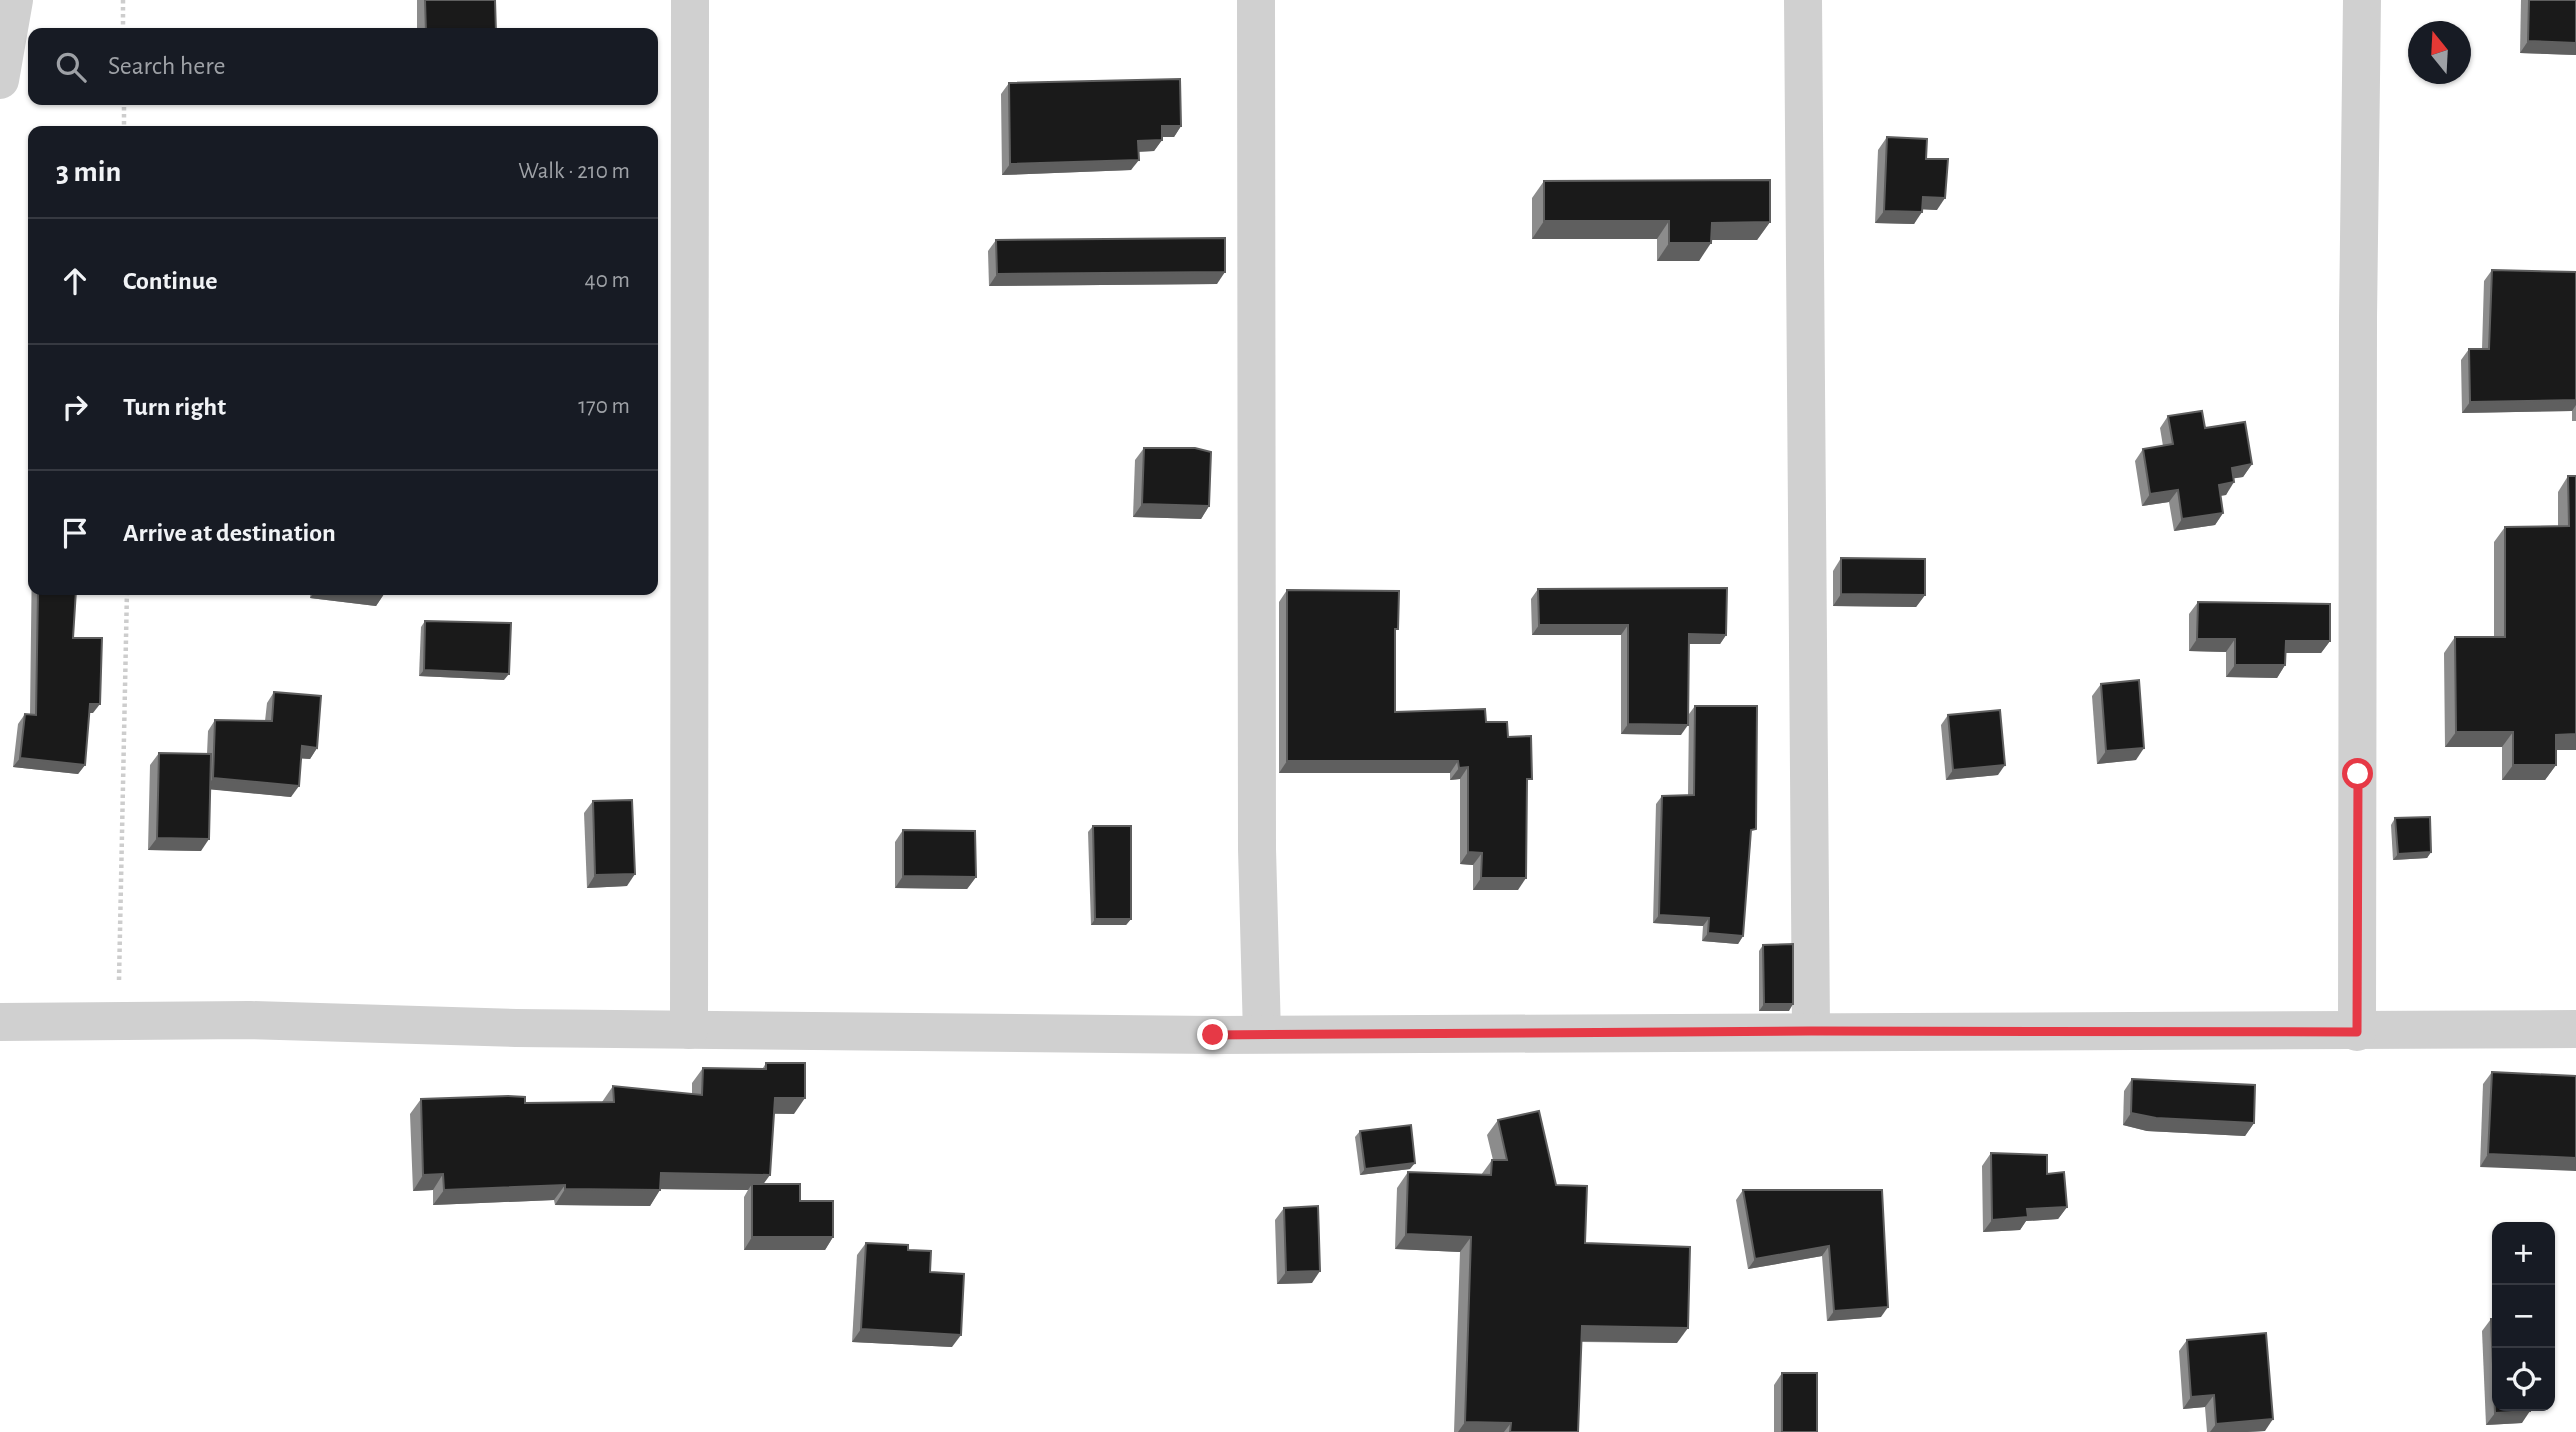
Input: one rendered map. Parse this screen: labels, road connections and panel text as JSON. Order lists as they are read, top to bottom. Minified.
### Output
{"north":"top","page":{"search":"Search here","heading":["3 min","Walk · 210 m"],"list":[["Continue","40 m"],["Turn right","170 m"],"Arrive at destination"],"map_buttons":["+","−"]}}
